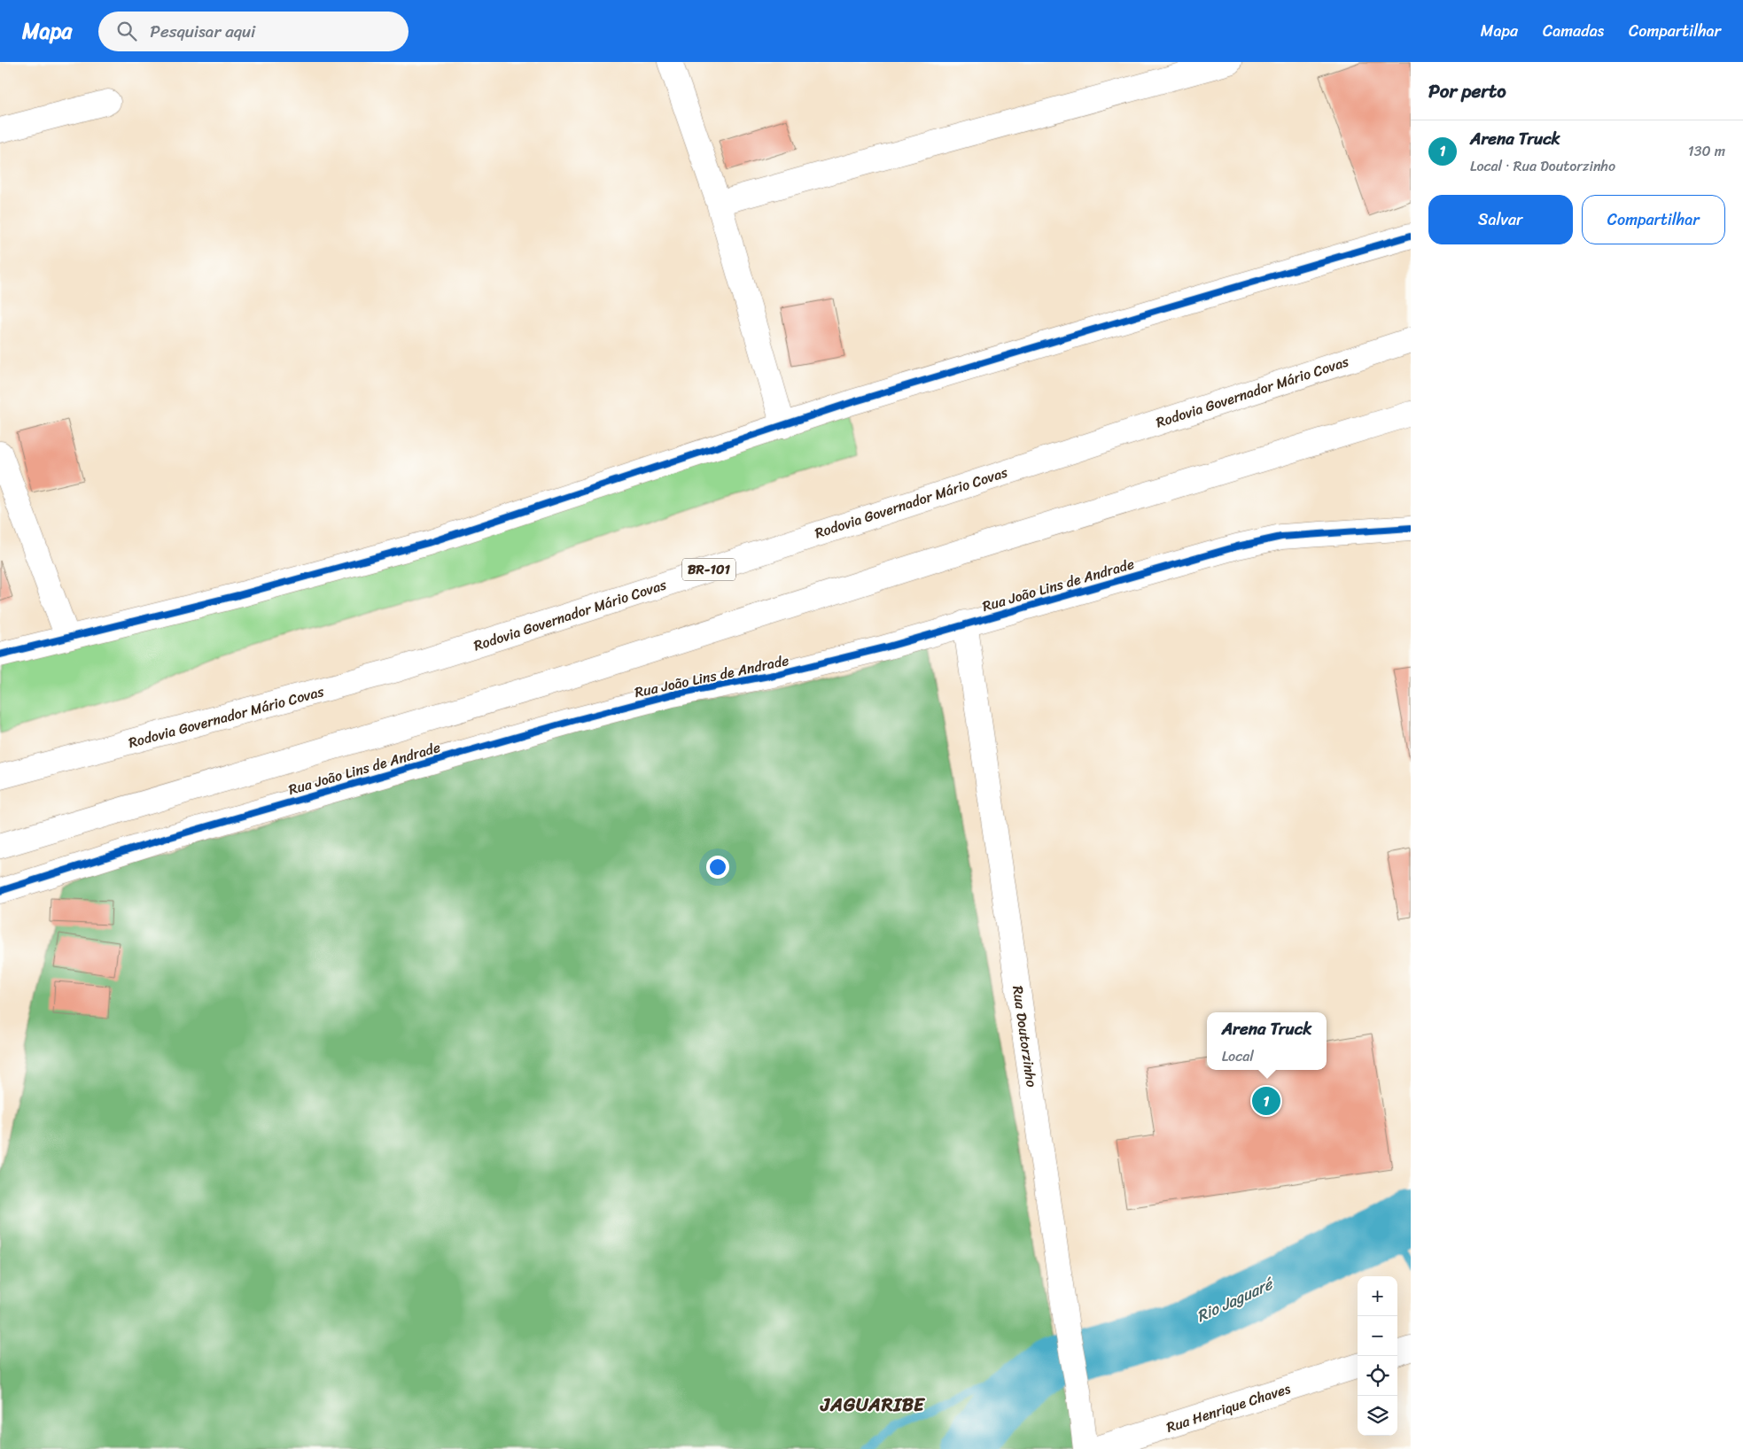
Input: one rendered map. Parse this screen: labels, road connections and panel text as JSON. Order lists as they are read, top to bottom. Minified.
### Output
{"streets":{"main road":["Rodovia Governador Mário Covas","BR-101","Rua João Lins de Andrade","Rua Doutorzinho","Rua Henrique Chaves"]},"crossings":[["Rua João Lins de Andrade","Rua Doutorzinho"]],"districts":["JAGUARIBE"],"water":["Rio Jaguaré"],"page":{"header":"Mapa","search":"Pesquisar aqui","nav":["Mapa","Camadas","Compartilhar"],"heading":"Por perto","list":[{"mark":"1","name":"Arena Truck","note":"Local · Rua Doutorzinho","value":"130 m"}],"buttons":["Salvar","Compartilhar"],"popup":["Arena Truck","Local"],"pins":"1","map_buttons":["+","−"]}}
